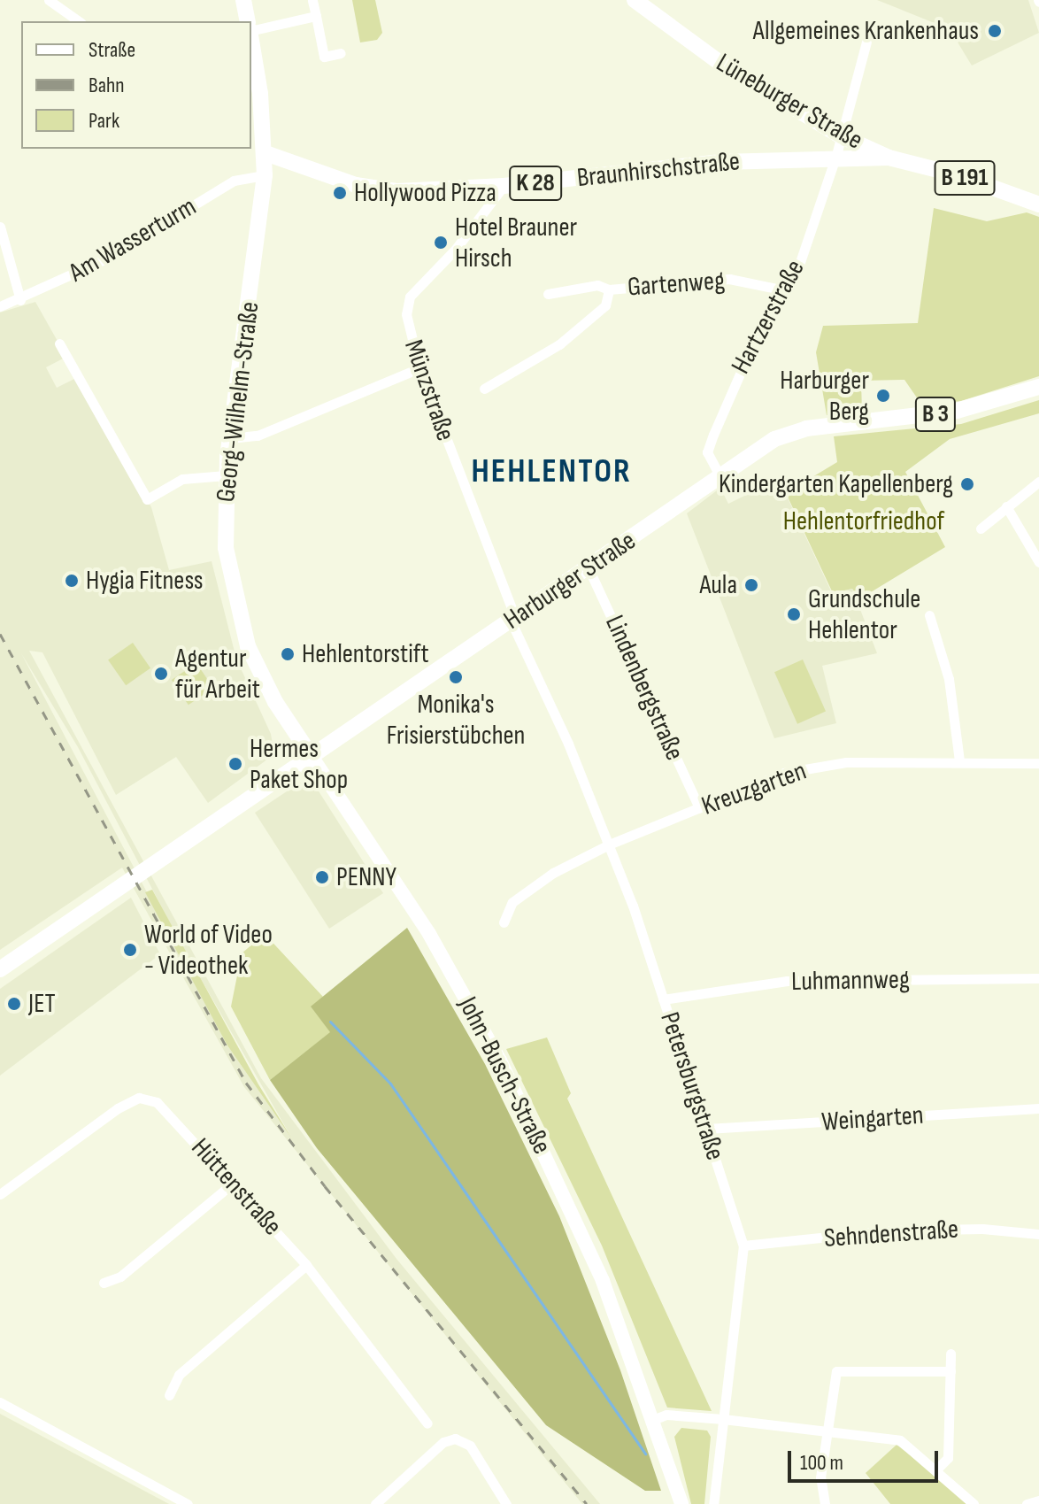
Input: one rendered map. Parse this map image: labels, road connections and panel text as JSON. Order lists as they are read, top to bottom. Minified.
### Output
{"streets":{"main road":["Lüneburger Straße","Braunhirschstraße","B 191","K 28","Georg-Wilhelm-Straße","B 3","Harburger Straße","John-Busch-Straße"],"street":["Am Wasserturm","Gartenweg","Hartzerstraße","Münzstraße","Lindenbergstraße","Kreuzgarten","Luhmannweg","Petersburgstraße","Weingarten","Hüttenstraße","Sehndenstraße"]},"crossings":[["Lüneburger Straße","Braunhirschstraße"],["Lüneburger Straße","Hartzerstraße"],["Braunhirschstraße","Hartzerstraße"],["Braunhirschstraße","Münzstraße"],["Braunhirschstraße","Georg-Wilhelm-Straße"],["Am Wasserturm","Georg-Wilhelm-Straße"],["Gartenweg","Hartzerstraße"],["Hartzerstraße","Harburger Straße"],["Münzstraße","Harburger Straße"],["Münzstraße","Petersburgstraße"],["Georg-Wilhelm-Straße","Harburger Straße"],["Georg-Wilhelm-Straße","John-Busch-Straße"],["Harburger Straße","Lindenbergstraße"],["Harburger Straße","John-Busch-Straße"],["Harburger Straße","Petersburgstraße"],["Lindenbergstraße","Kreuzgarten"],["Kreuzgarten","Petersburgstraße"],["Luhmannweg","Petersburgstraße"],["Petersburgstraße","Weingarten"],["Petersburgstraße","Sehndenstraße"]],"districts":["HEHLENTOR"],"parks":["Hehlentorfriedhof"],"places":["Allgemeines Krankenhaus","Hollywood Pizza","Hotel Brauner Hirsch","Harburger Berg","Kindergarten Kapellenberg","Hygia Fitness","Aula","Grundschule Hehlentor","Hehlentorstift","Agentur für Arbeit","Monika's Frisierstübchen","Hermes Paket Shop","PENNY","World of Video - Videothek","JET"],"legend":["Straße","Bahn","Park"],"scale_bar":"100 m"}
